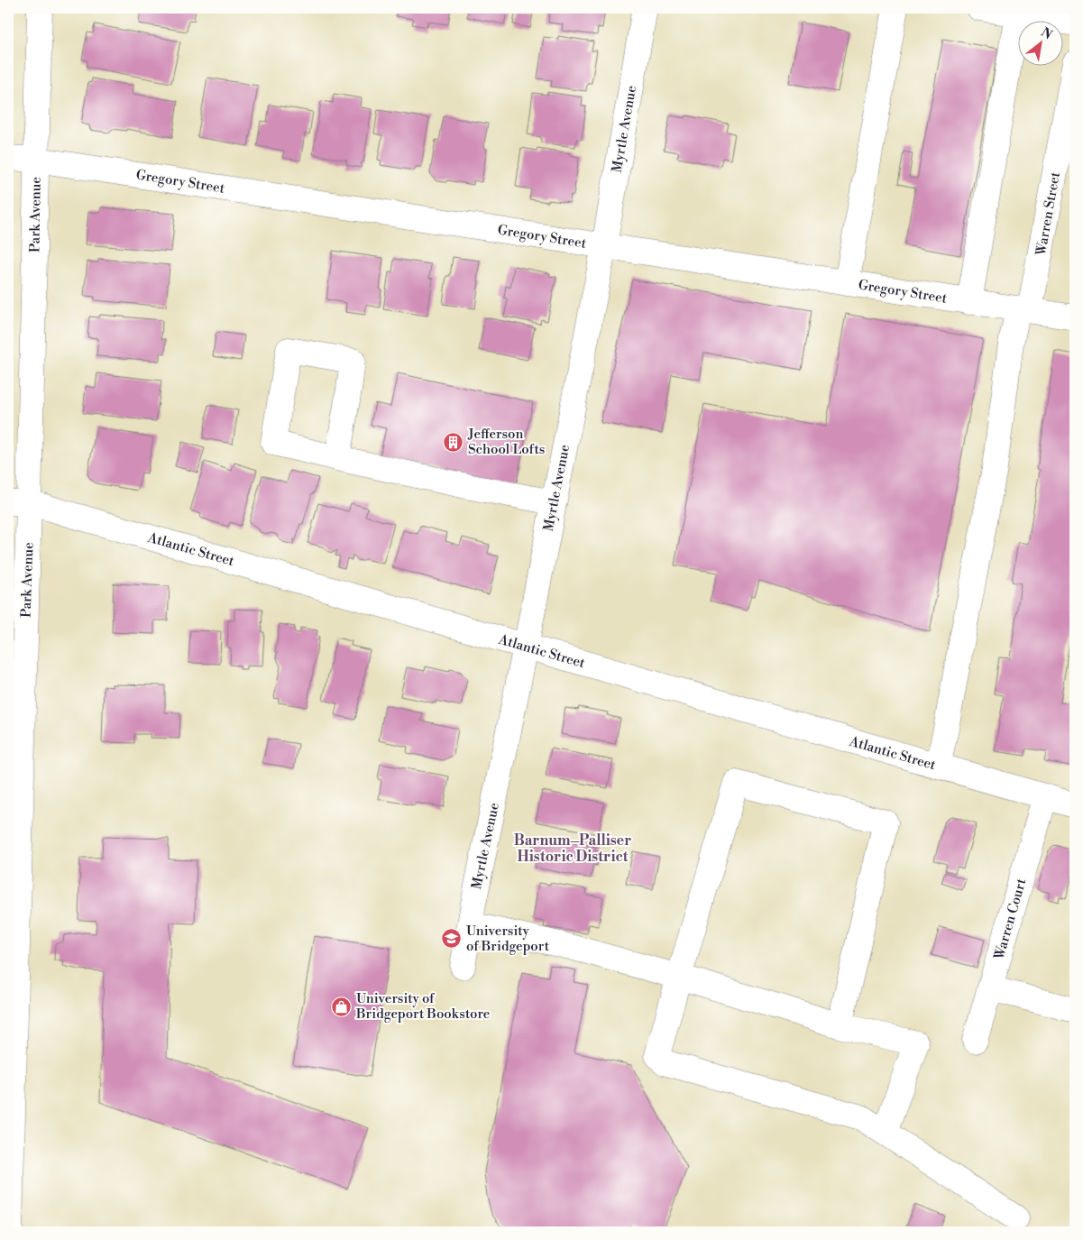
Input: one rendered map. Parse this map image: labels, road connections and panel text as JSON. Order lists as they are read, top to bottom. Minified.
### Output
{"streets":{"street":["Myrtle Avenue","Gregory Street","Warren Street","Park Avenue","Atlantic Street","Warren Court"]},"crossings":[["Myrtle Avenue","Gregory Street"],["Myrtle Avenue","Atlantic Street"],["Gregory Street","Warren Street"],["Gregory Street","Park Avenue"],["Warren Street","Atlantic Street"],["Park Avenue","Atlantic Street"],["Atlantic Street","Warren Court"]],"districts":["Barnum–Palliser Historic District"],"places":{"building":["Jefferson School Lofts"],"school or university":["University of Bridgeport"],"shop":["University of Bridgeport Bookstore"]},"north":"top right"}
